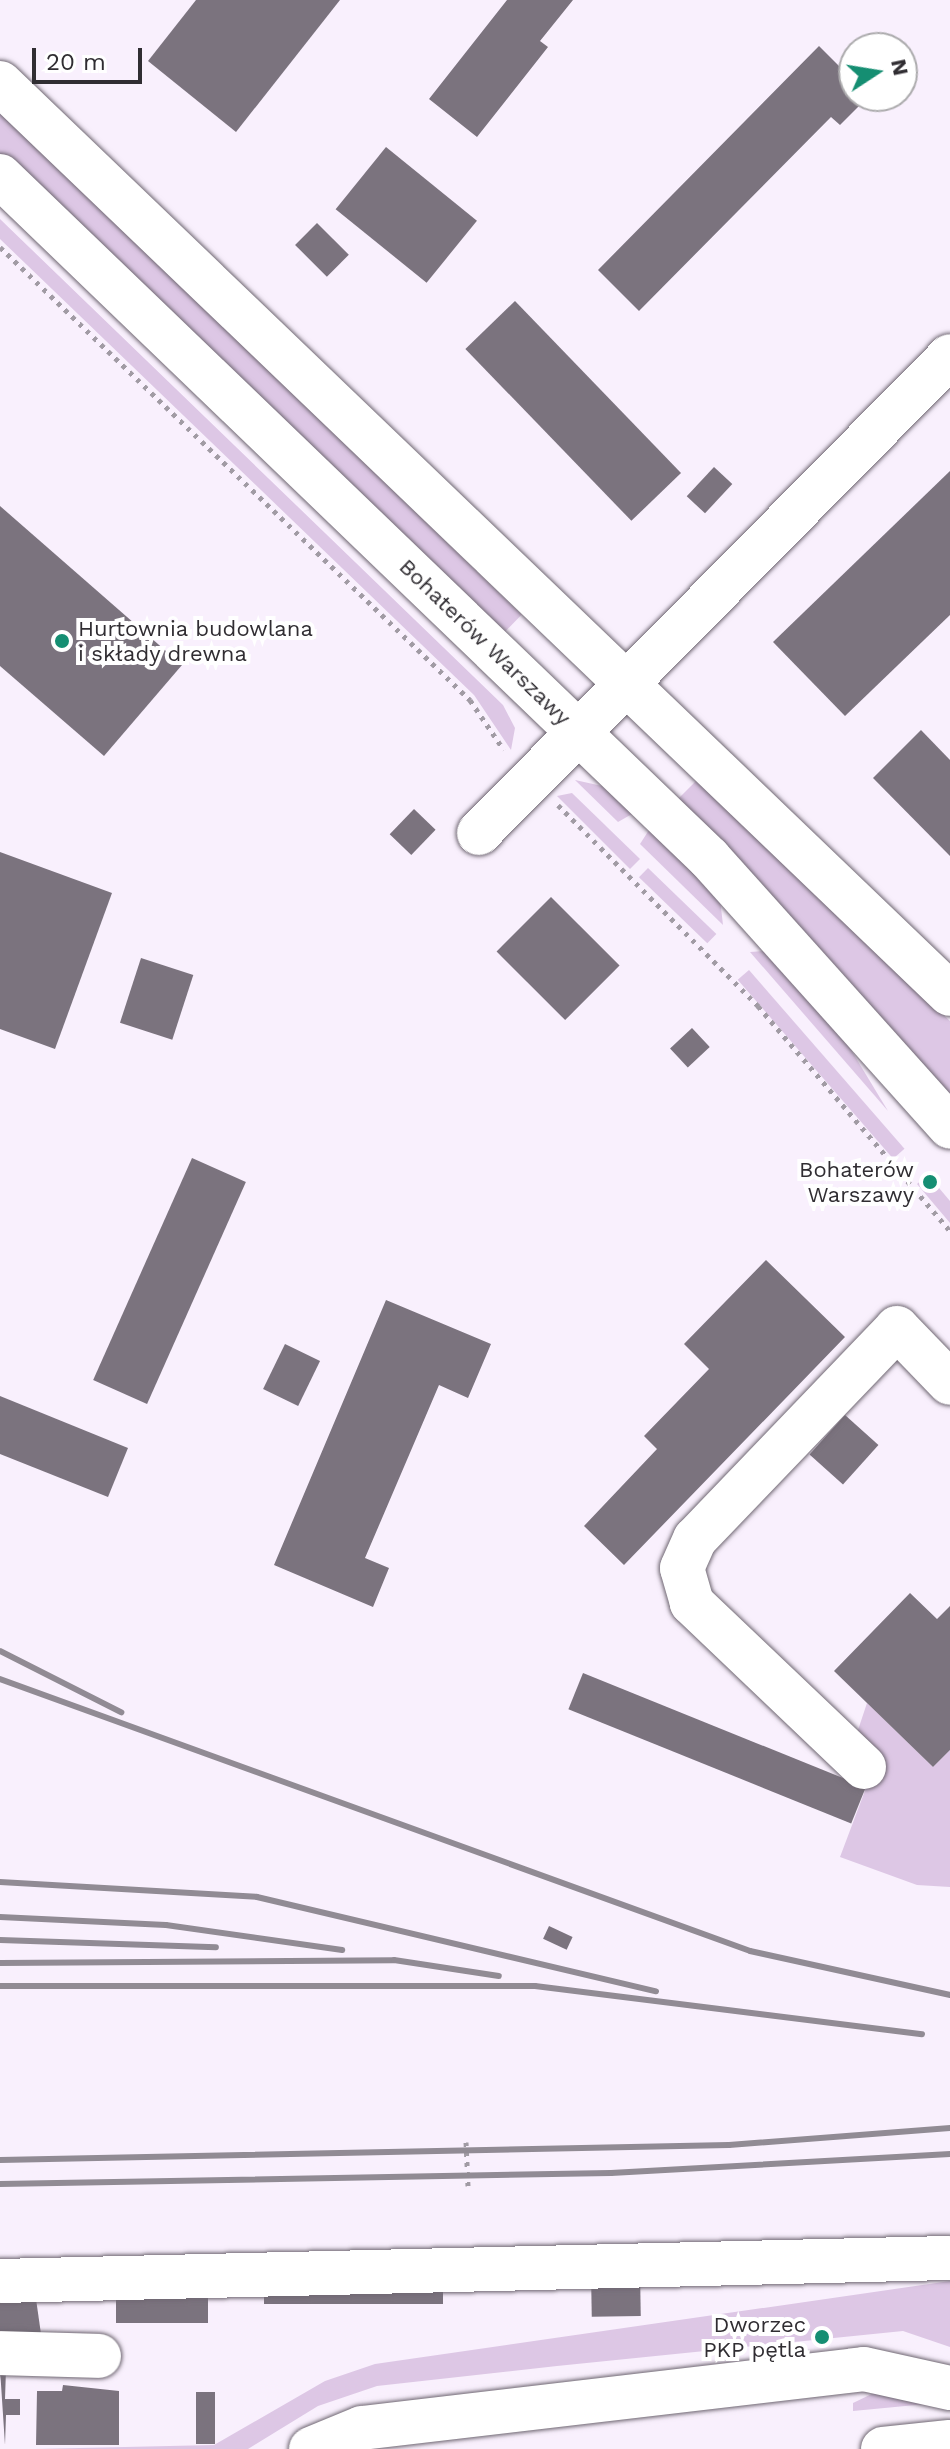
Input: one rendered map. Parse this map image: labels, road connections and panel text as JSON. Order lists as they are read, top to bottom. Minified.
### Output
{"streets":{"street":["Bohaterów Warszawy"]},"places":["Hurtownia budowlana i składy drewna","Bohaterów Warszawy","Dworzec PKP pętla"],"scale_bar":"20 m","north":"right"}
